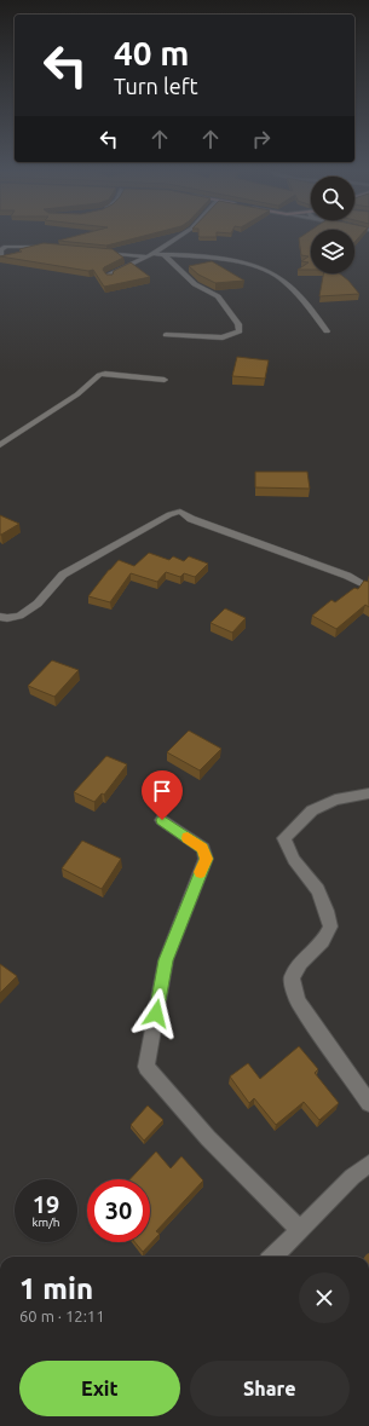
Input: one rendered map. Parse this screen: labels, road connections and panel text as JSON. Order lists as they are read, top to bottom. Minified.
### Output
{"page":{"turn":["40 m","Turn left"],"speed":"19 km/h","limit":"30","heading":["1 min","60 m · 12:11"],"buttons":["Exit","Share"]}}
